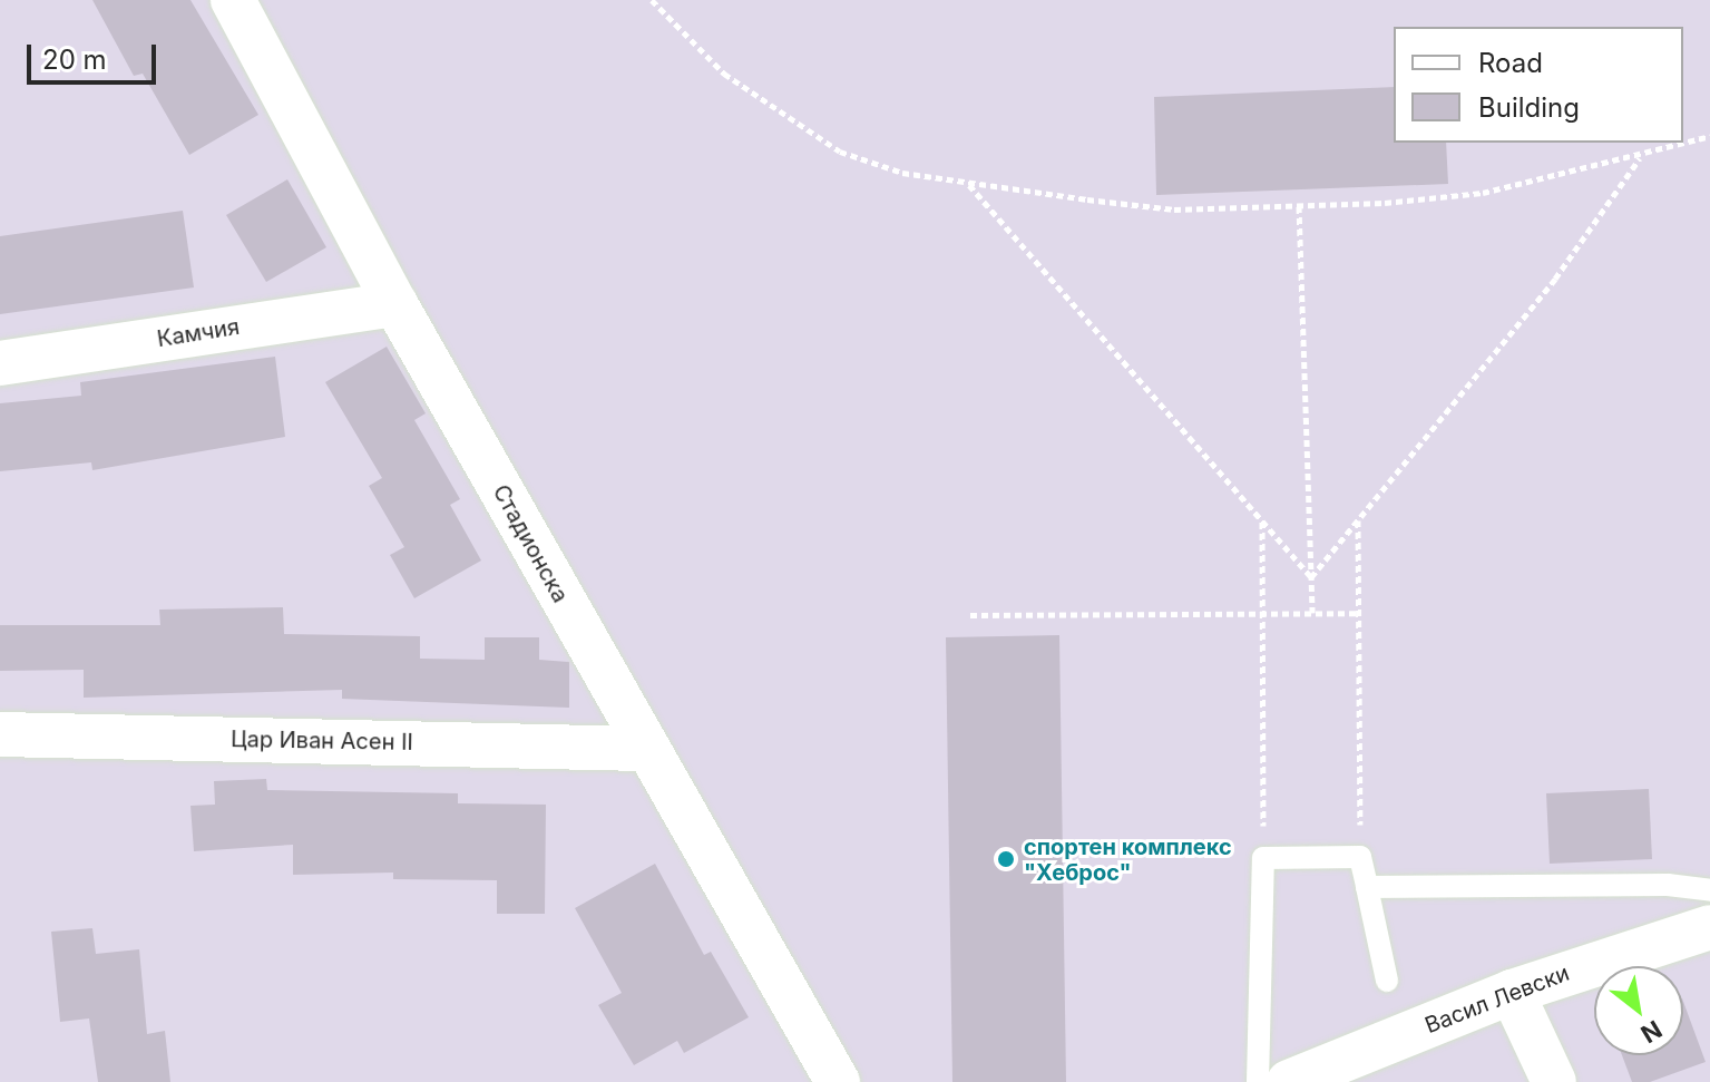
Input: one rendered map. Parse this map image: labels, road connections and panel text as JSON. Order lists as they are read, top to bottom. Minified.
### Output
{"streets":{"street":["Камчия","Стадионска","Цар Иван Асен II","Васил Левски"]},"crossings":[["Камчия","Стадионска"],["Стадионска","Цар Иван Асен II"]],"places":["спортен комплекс \"Хеброс\""],"legend":["Road","Building"],"scale_bar":"20 m","north":"bottom right"}
